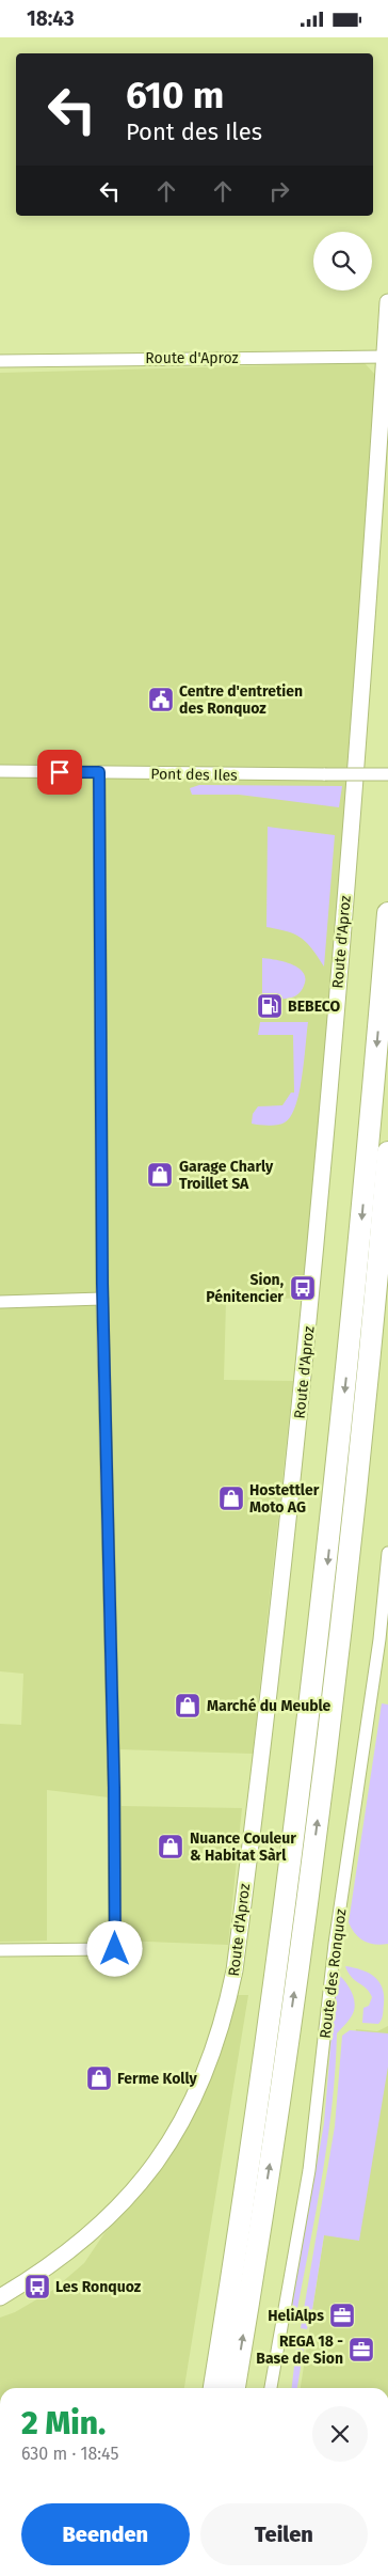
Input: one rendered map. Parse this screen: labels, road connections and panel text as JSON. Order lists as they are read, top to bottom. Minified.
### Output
{"streets":{"street":["Route d'Aproz","Pont des Iles","Route des Ronquoz"]},"places":{"public building":["Centre d'entretien des Ronquoz"],"fuel station":["BEBECO"],"shop":["Garage Charly Troillet SA","Hostettler Moto AG","Marché du Meuble","Nuance Couleur & Habitat Sàrl","Ferme Kolly"],"bus stop":["Sion, Pénitencier","Les Ronquoz"],"office":["HeliAlps","REGA 18 - Base de Sion"]},"page":{"status":"18:43","turn":["610 m","Pont des Iles"],"heading":["2 Min.","630 m · 18:45"],"buttons":["Beenden","Teilen"]}}
